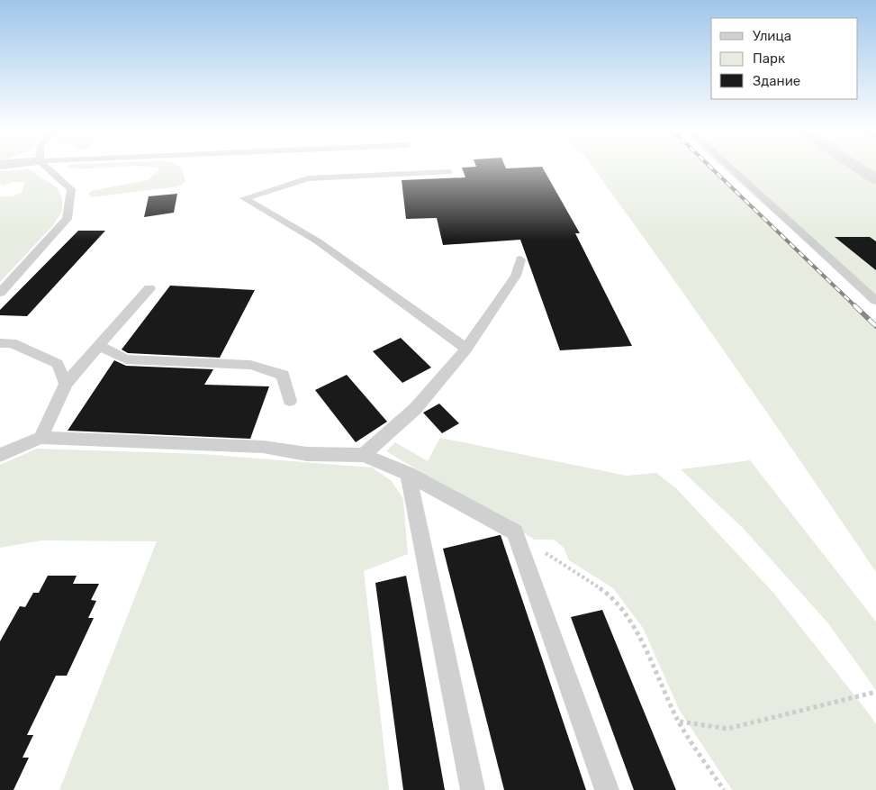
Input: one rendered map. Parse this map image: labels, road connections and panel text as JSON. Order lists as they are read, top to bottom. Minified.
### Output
{"legend":["Улица","Парк","Здание"]}
